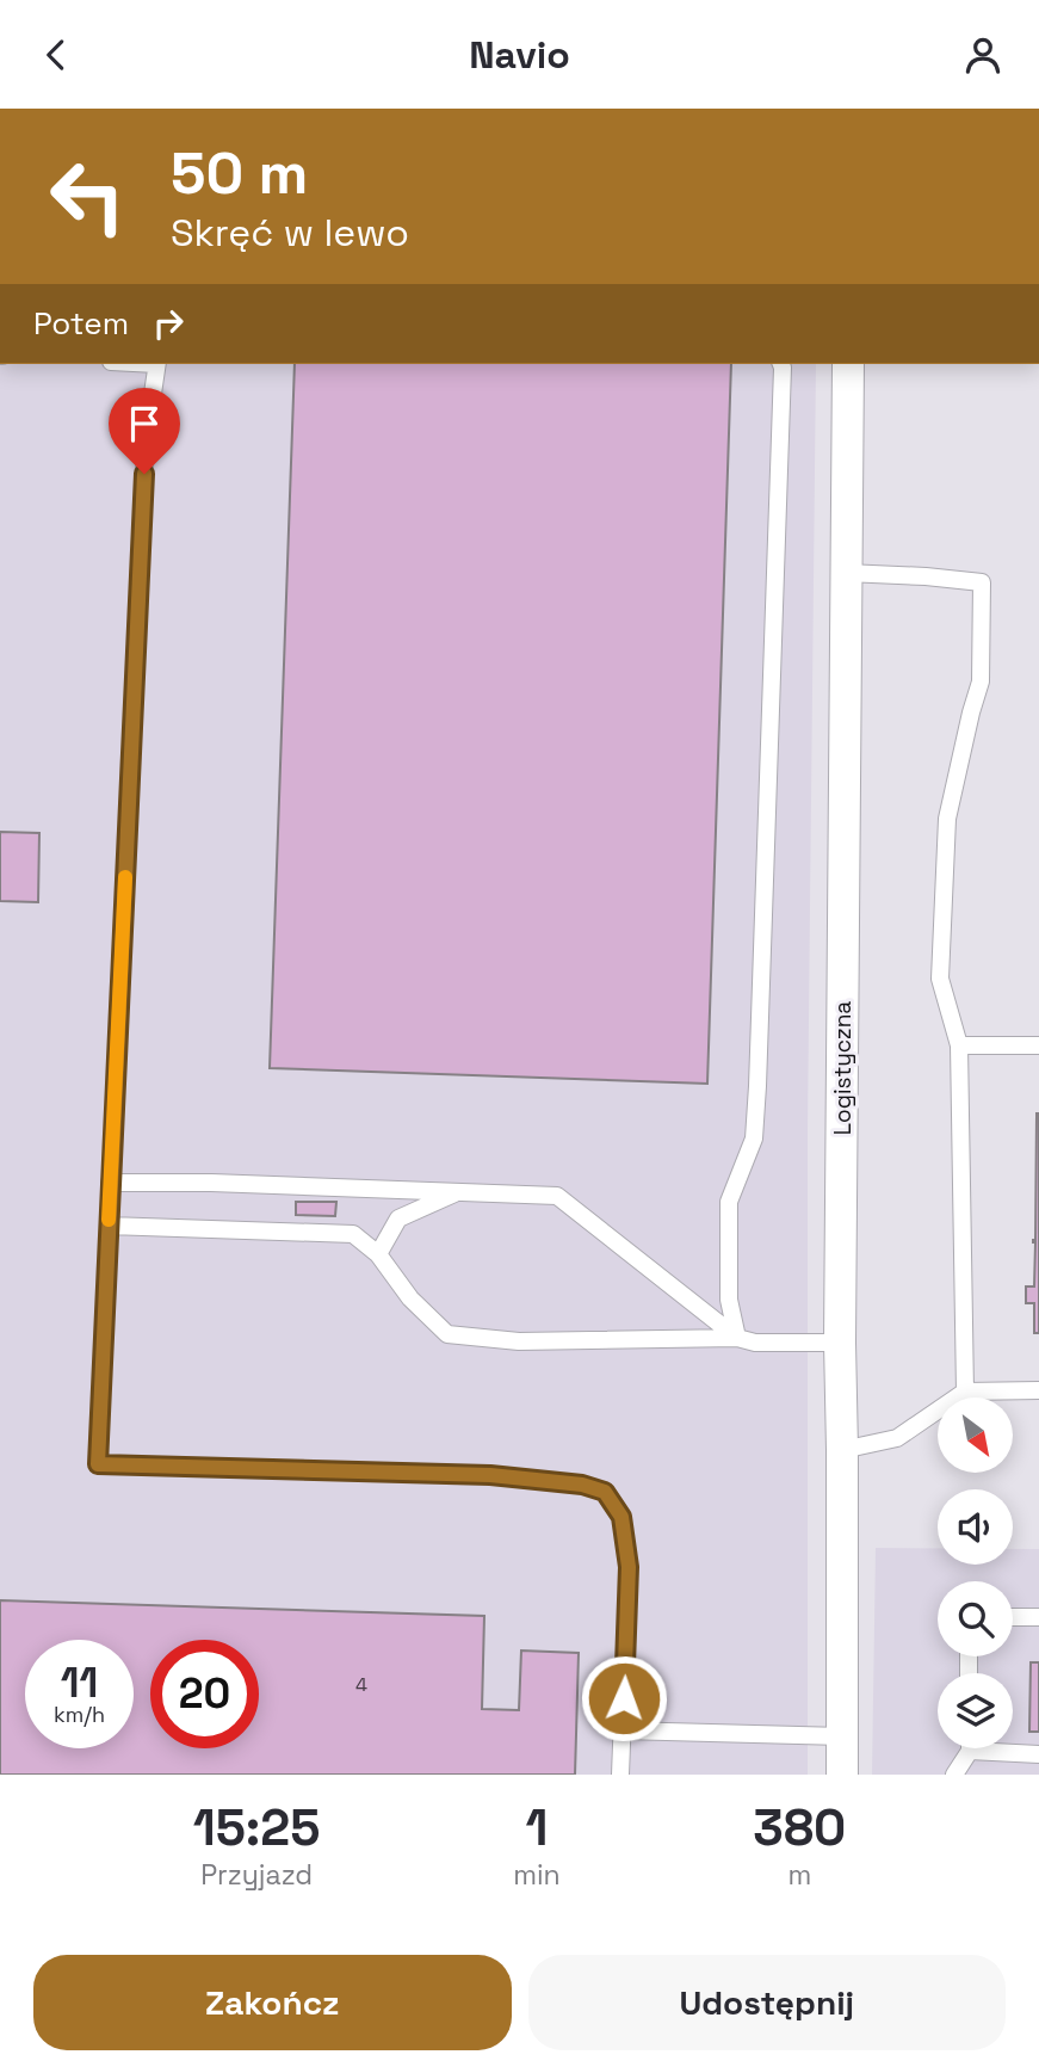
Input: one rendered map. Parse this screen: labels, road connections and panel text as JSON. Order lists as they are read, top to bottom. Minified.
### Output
{"streets":{"street":["Logistyczna"]},"house_numbers":["4"],"north":"bottom right","page":{"header":"Navio","turn":["50 m","Skręć w lewo"],"then":"Potem","speed":"11 km/h","limit":"20","eta":["15:25","Przyjazd","1","min","380","m"],"buttons":["Zakończ","Udostępnij"]}}
